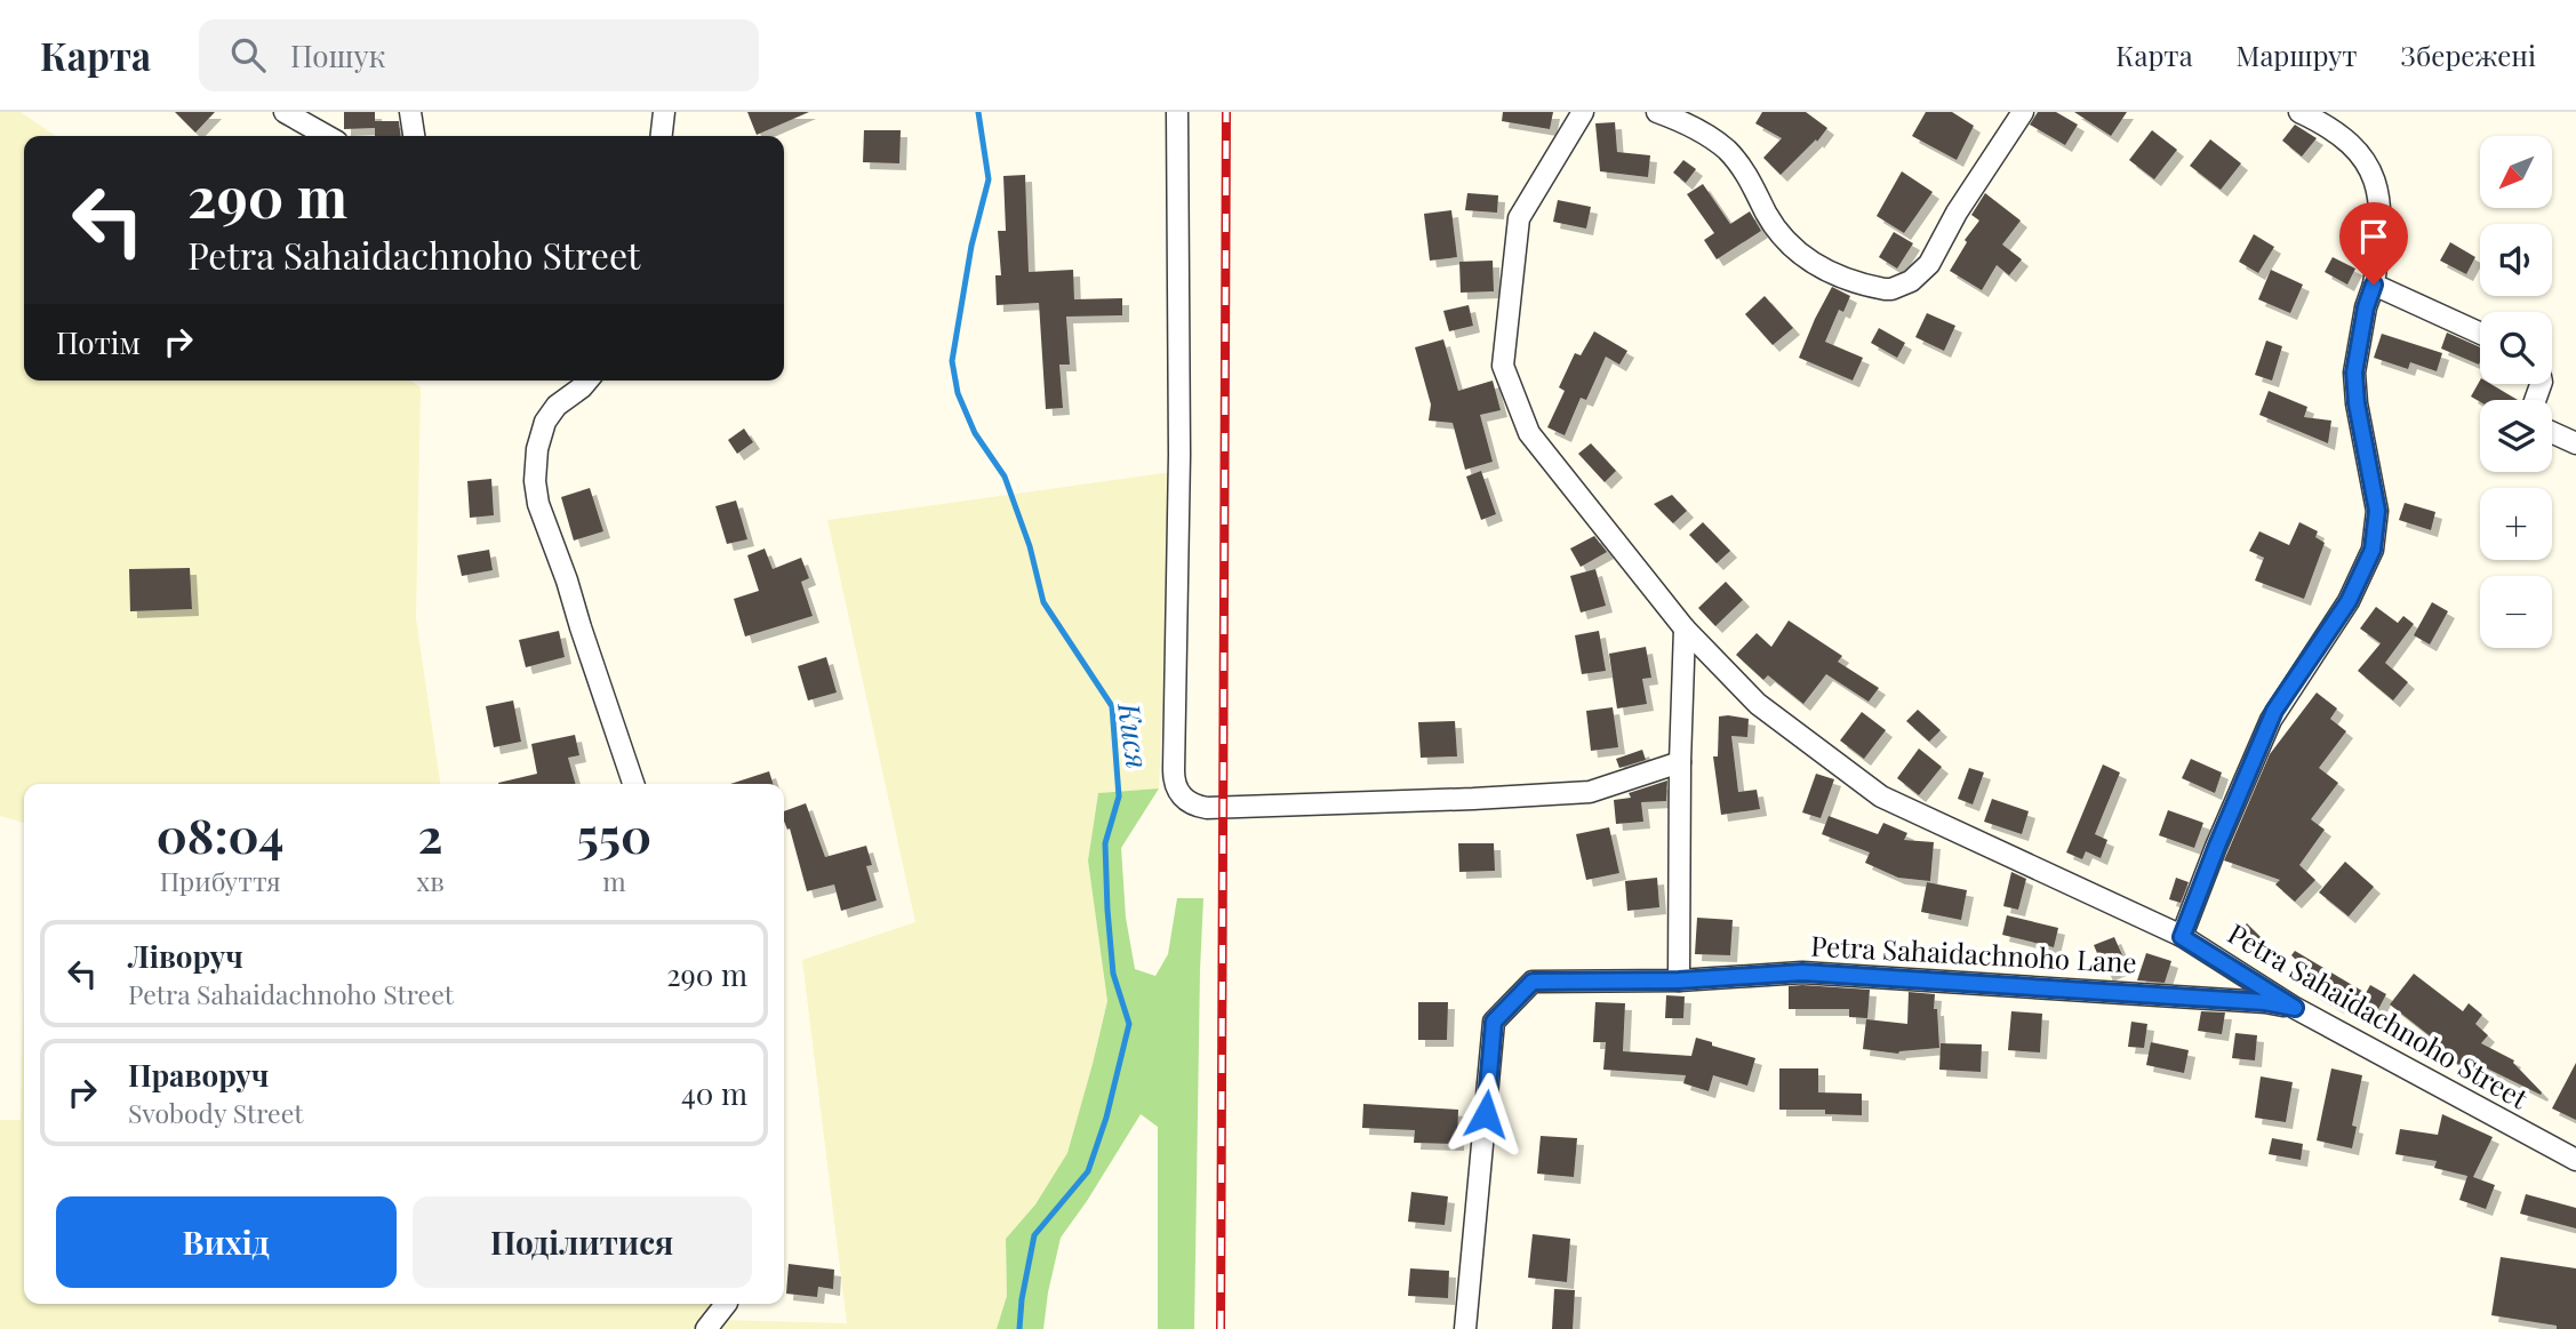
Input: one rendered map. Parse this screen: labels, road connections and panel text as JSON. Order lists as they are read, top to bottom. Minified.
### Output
{"streets":{"street":["Petra Sahaidachnoho Lane","Petra Sahaidachnoho Street"]},"crossings":[["Petra Sahaidachnoho Lane","Petra Sahaidachnoho Street"]],"water":["Кися"],"north":"bottom left","page":{"header":"Карта","search":"Пошук","nav":["Карта","Маршрут","Збережені"],"map_buttons":["+","−"],"turn":["290 m","Petra Sahaidachnoho Street"],"then":"Потім","eta":["08:04","Прибуття","2","хв","550","m"],"list":[{"name":"Ліворуч","note":"Petra Sahaidachnoho Street","value":"290 m"},{"name":"Праворуч","note":"Svobody Street","value":"40 m"}],"buttons":["Вихід","Поділитися"]}}
